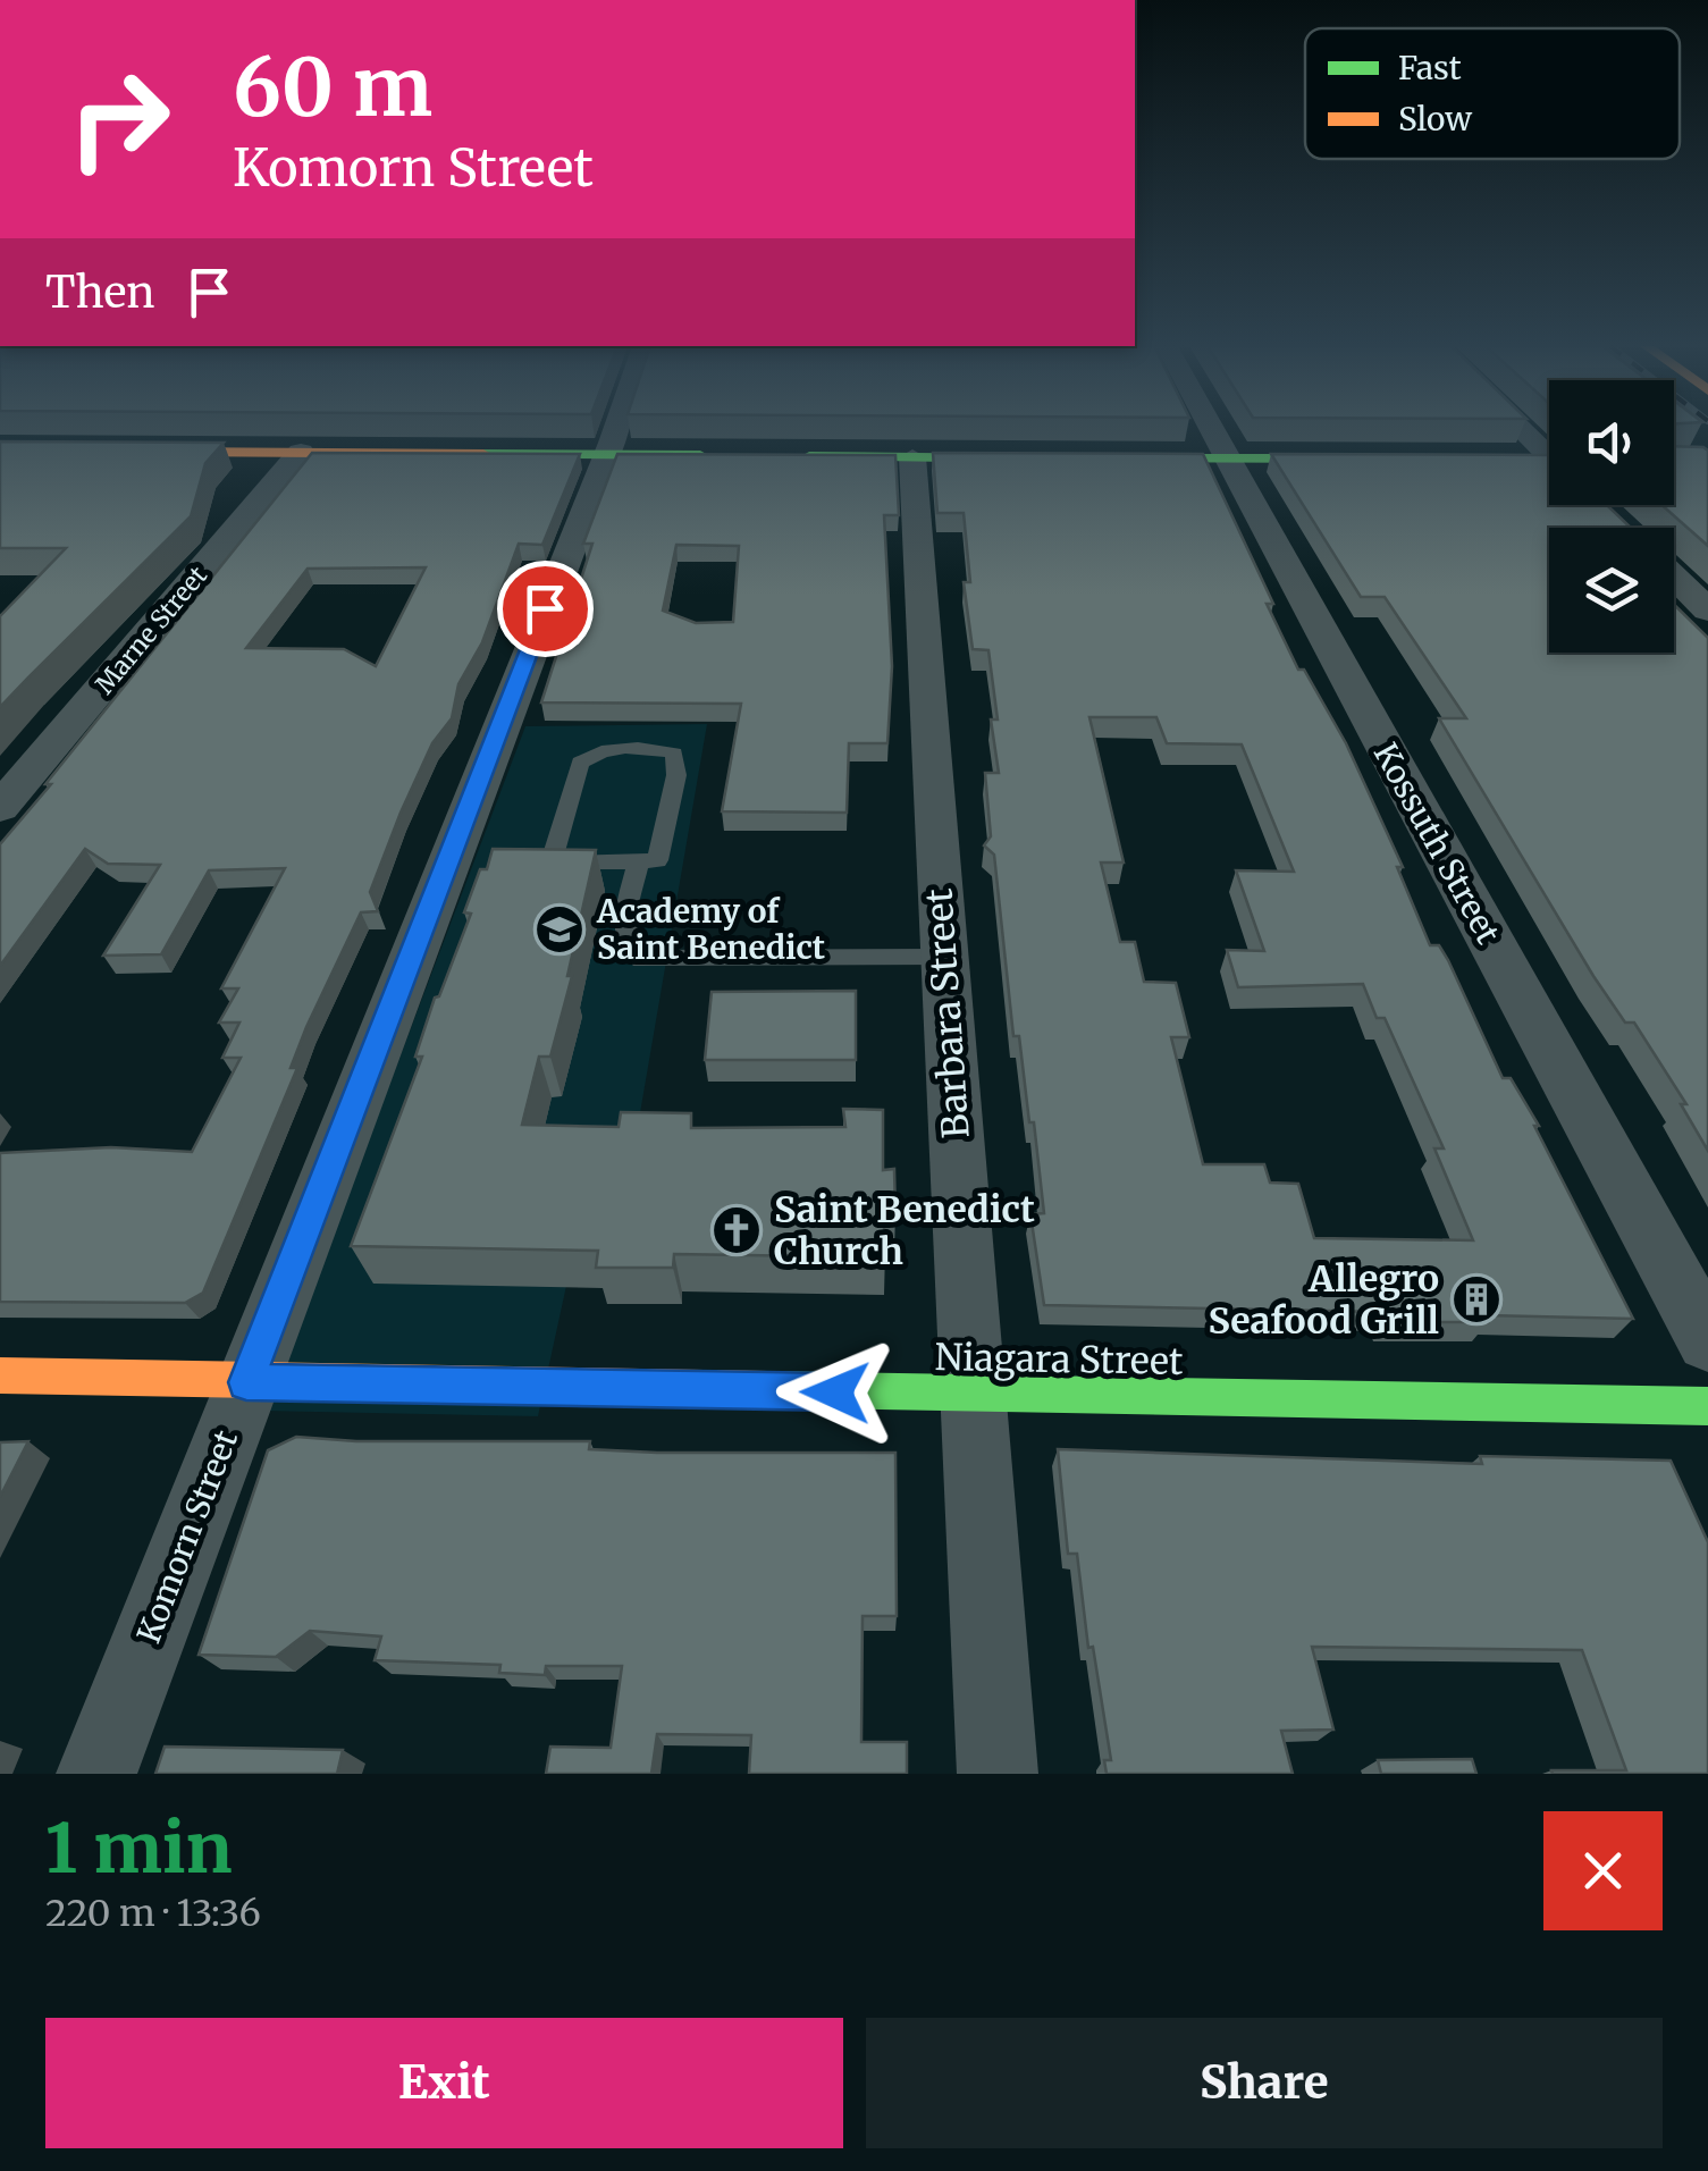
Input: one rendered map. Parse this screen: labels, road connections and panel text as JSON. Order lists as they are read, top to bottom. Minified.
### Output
{"streets":{"main road":["Niagara Street"],"street":["Marne Street","Kossuth Street","Barbara Street","Komorn Street"]},"crossings":[["Barbara Street","Niagara Street"],["Niagara Street","Komorn Street"]],"places":{"school or university":["Academy of Saint Benedict"],"church":["Saint Benedict Church"],"building":["Allegro Seafood Grill"]},"legend":["Fast","Slow"],"page":{"turn":["60 m","Komorn Street"],"then":"Then","heading":["1 min","220 m · 13:36"],"buttons":["Exit","Share"]}}
